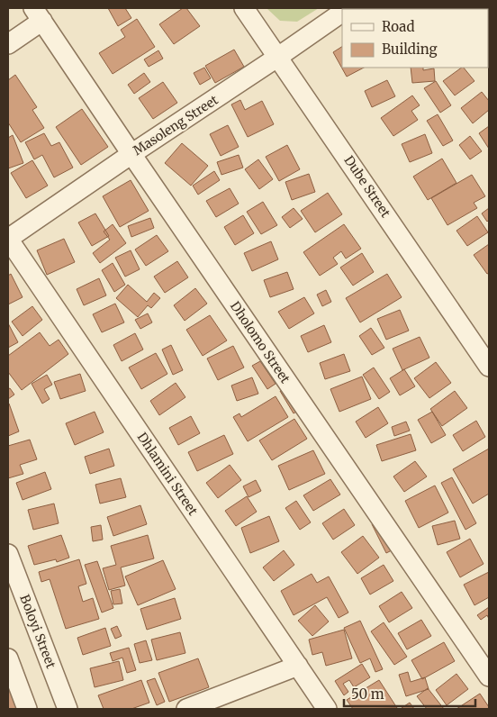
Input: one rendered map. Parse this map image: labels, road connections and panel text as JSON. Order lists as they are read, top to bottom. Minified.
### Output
{"streets":{"street":["Masoleng Street","Dube Street","Dholomo Street","Dhlamini Street","Boloyi Street"]},"crossings":[["Masoleng Street","Dube Street"],["Masoleng Street","Dholomo Street"],["Masoleng Street","Dhlamini Street"]],"legend":["Road","Building"],"scale_bar":"50 m"}
